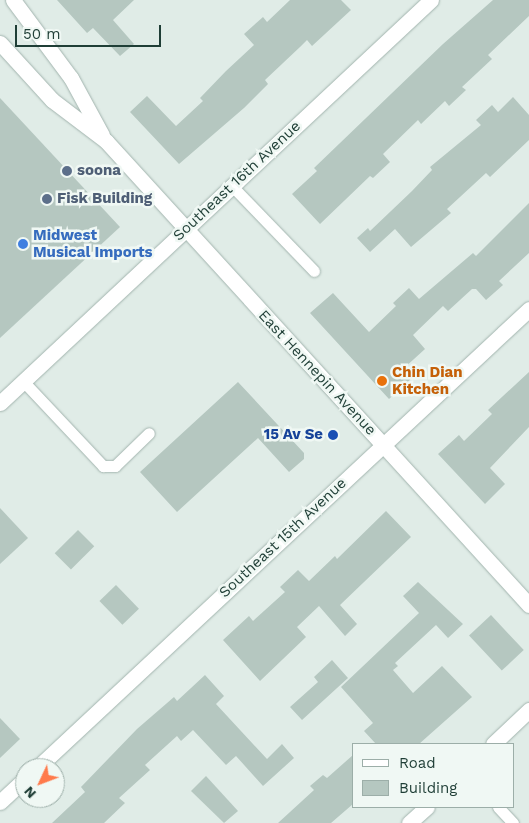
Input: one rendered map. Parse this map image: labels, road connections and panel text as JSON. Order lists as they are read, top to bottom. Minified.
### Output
{"streets":{"street":["Southeast 16th Avenue","East Hennepin Avenue","Southeast 15th Avenue"]},"crossings":[["Southeast 16th Avenue","East Hennepin Avenue"],["East Hennepin Avenue","Southeast 15th Avenue"]],"places":["soona","Fisk Building","Midwest Musical Imports","Chin Dian Kitchen","15 Av Se"],"legend":["Road","Building"],"scale_bar":"50 m","north":"bottom left"}
